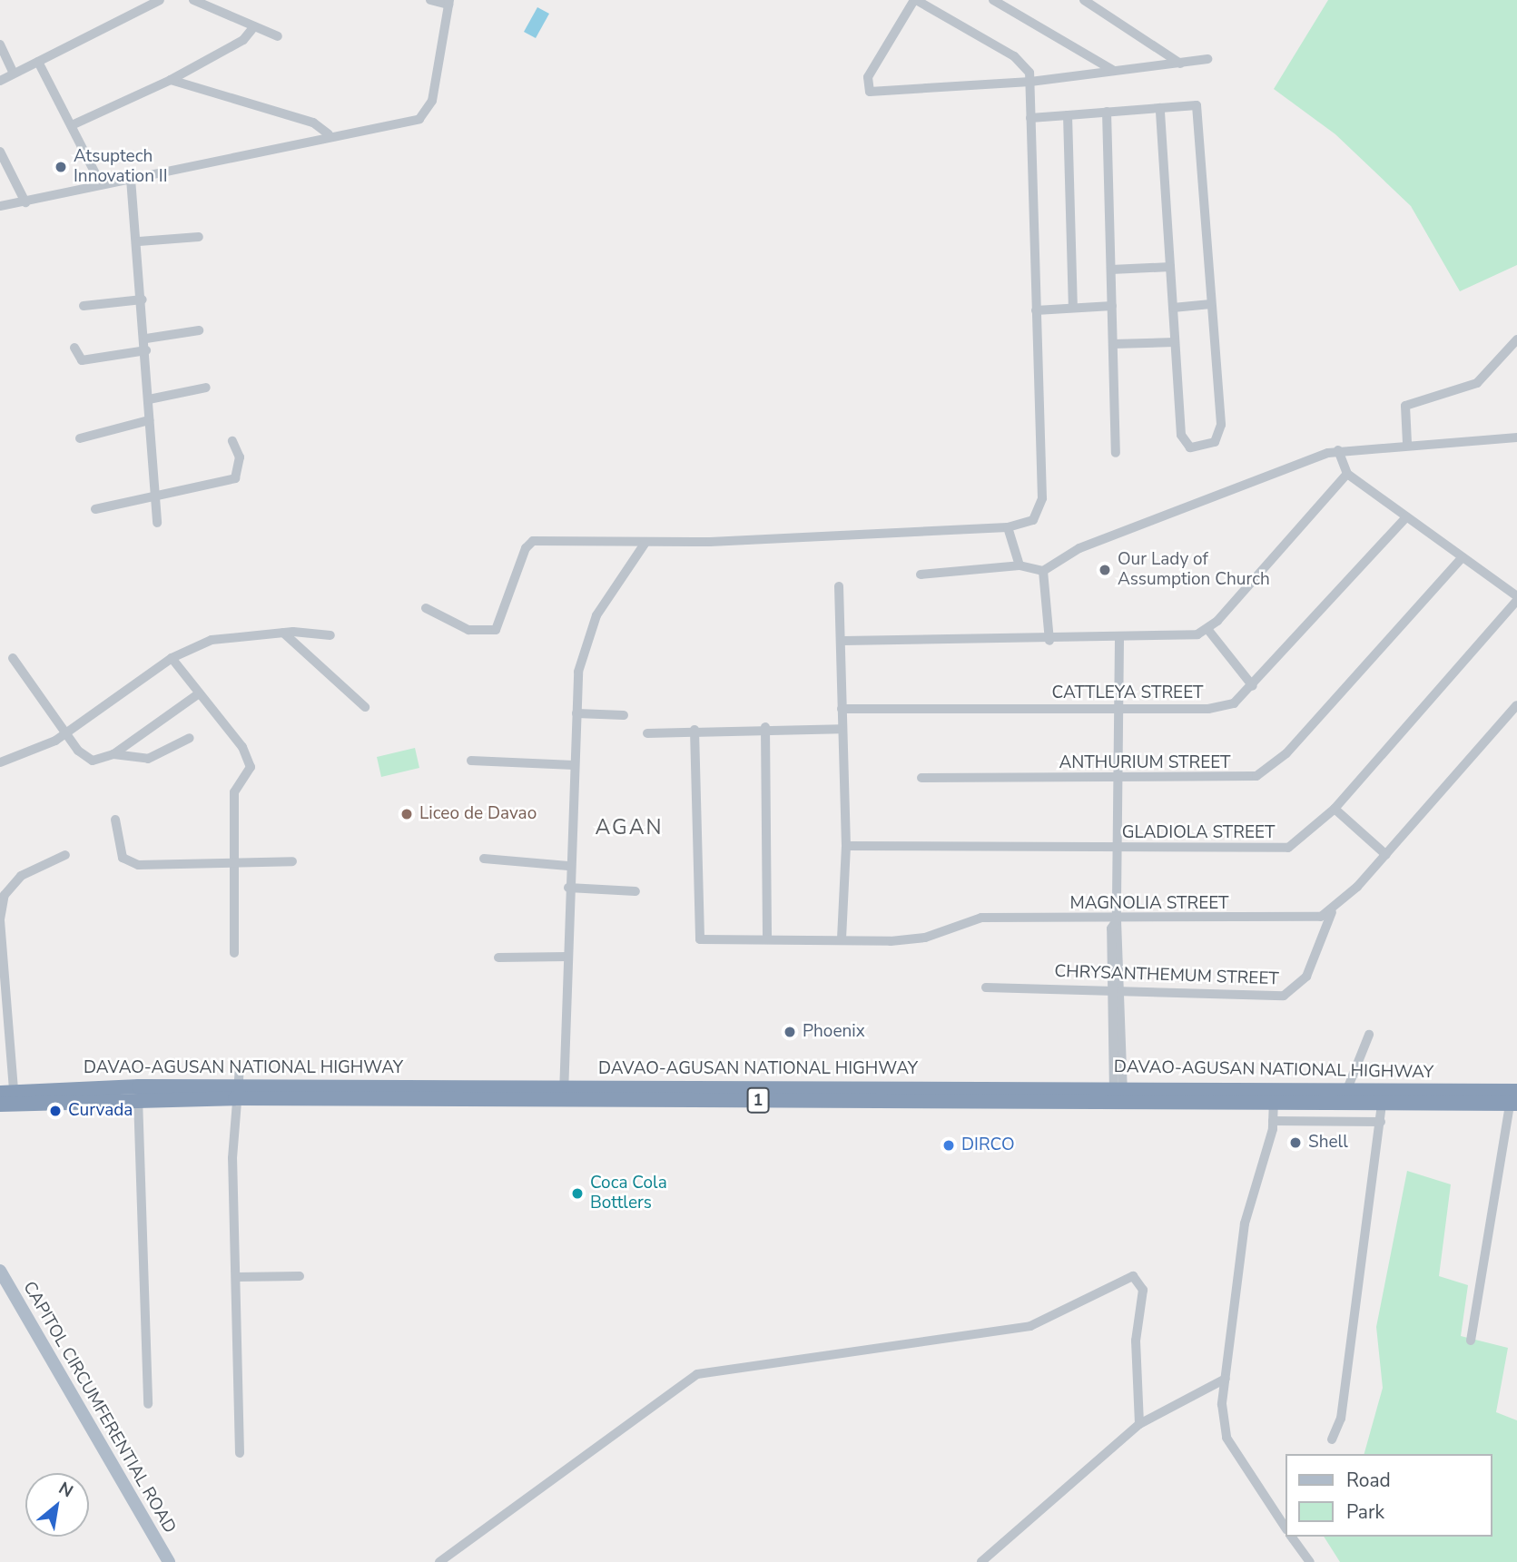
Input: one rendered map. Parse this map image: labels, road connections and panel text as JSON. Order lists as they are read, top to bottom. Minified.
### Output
{"streets":{"highway":["DAVAO-AGUSAN NATIONAL HIGHWAY","1"],"main road":["CAPITOL CIRCUMFERENTIAL ROAD"],"street":["CATTLEYA STREET","ANTHURIUM STREET","GLADIOLA STREET","MAGNOLIA STREET","CHRYSANTHEMUM STREET"]},"crossings":[["MAGNOLIA STREET","CHRYSANTHEMUM STREET"]],"districts":["AGAN"],"places":["Atsuptech Innovation II","Our Lady of Assumption Church","Liceo de Davao","Phoenix","Curvada","Shell","DIRCO","Coca Cola Bottlers"],"legend":["Road","Park"],"north":"top right"}
